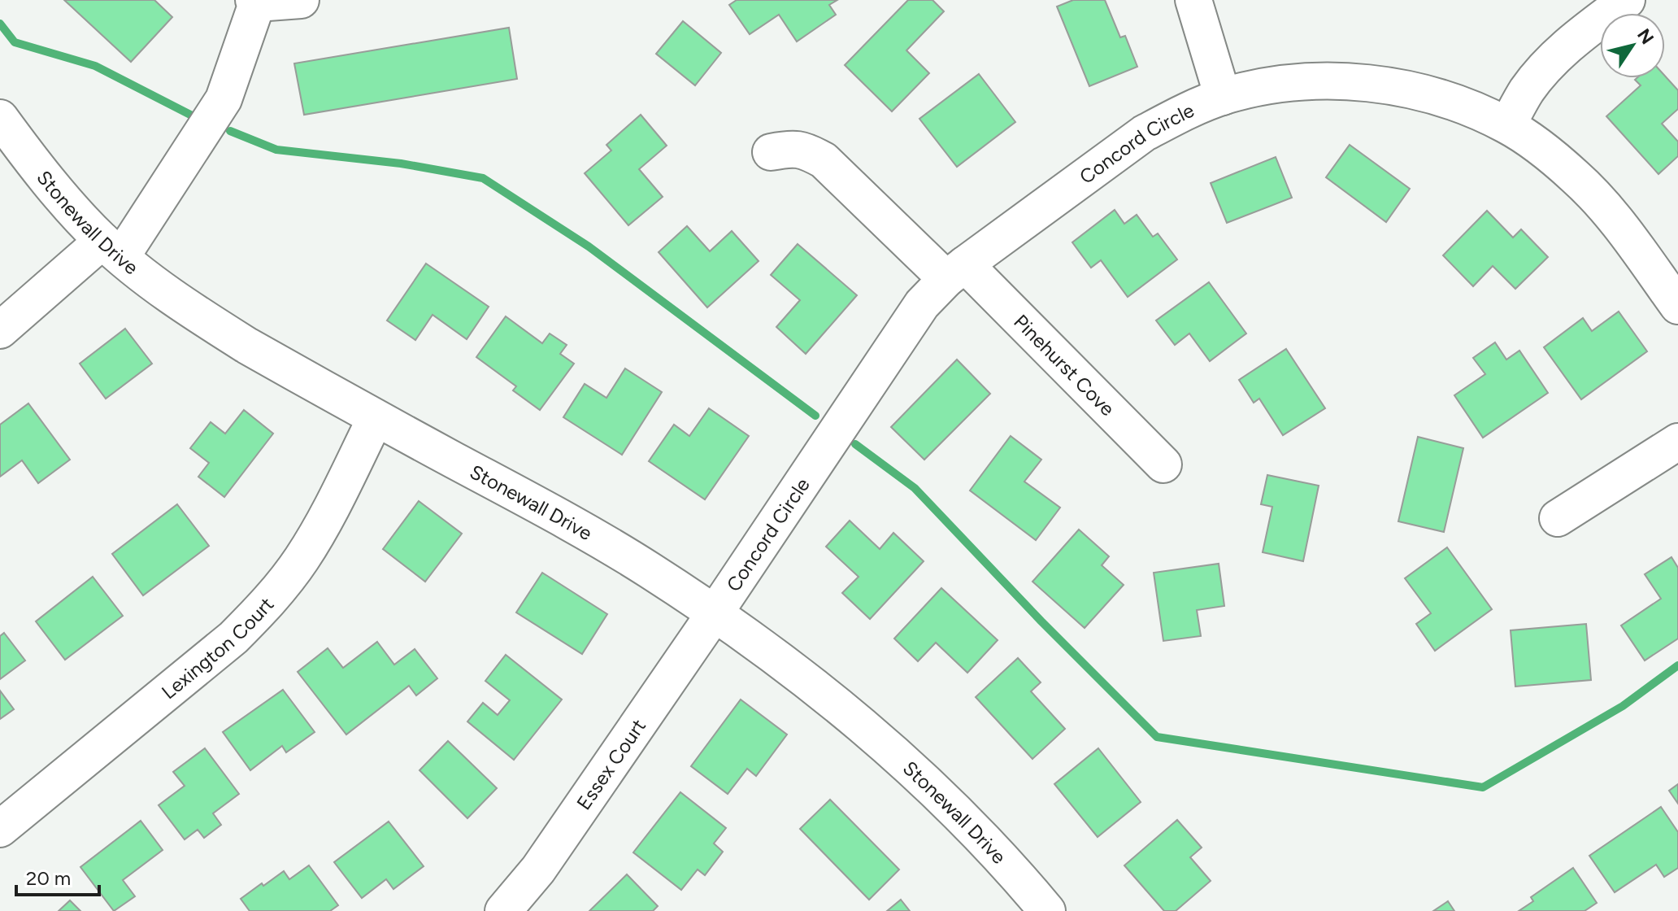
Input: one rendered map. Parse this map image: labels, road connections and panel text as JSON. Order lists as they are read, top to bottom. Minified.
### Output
{"streets":{"street":["Concord Circle","Stonewall Drive","Pinehurst Cove","Lexington Court","Essex Court"]},"crossings":[["Concord Circle","Stonewall Drive"],["Concord Circle","Pinehurst Cove"],["Concord Circle","Essex Court"],["Stonewall Drive","Lexington Court"],["Stonewall Drive","Essex Court"]],"scale_bar":"20 m","north":"top right"}
